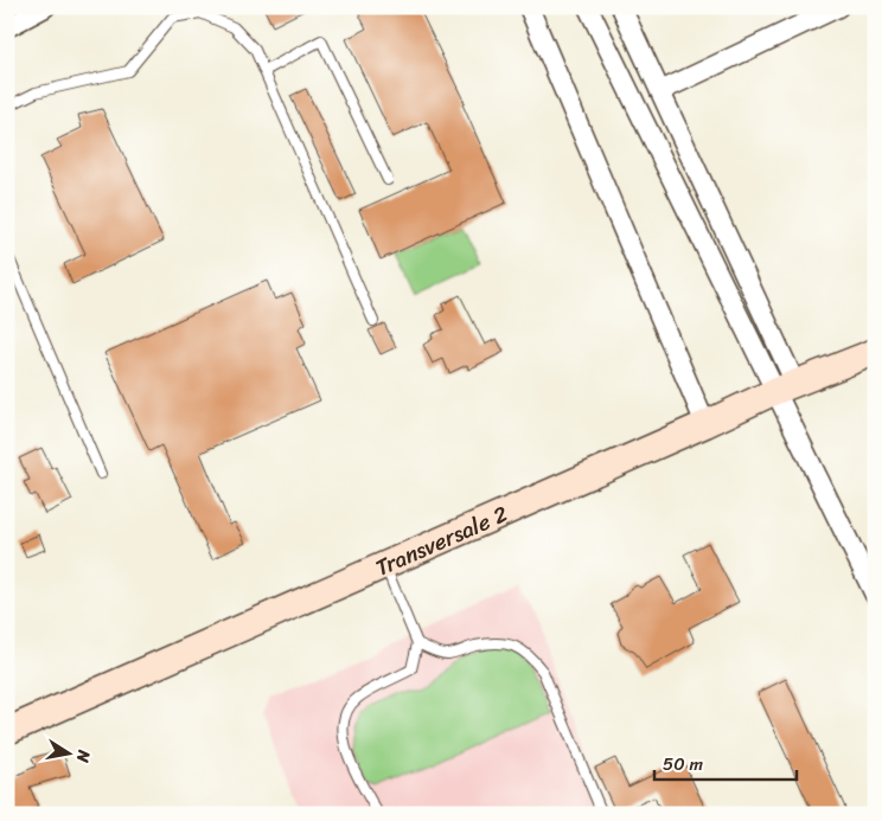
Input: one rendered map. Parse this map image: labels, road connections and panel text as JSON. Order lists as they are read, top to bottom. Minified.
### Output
{"streets":{"main road":["Transversale 2"]},"scale_bar":"50 m","north":"right"}
